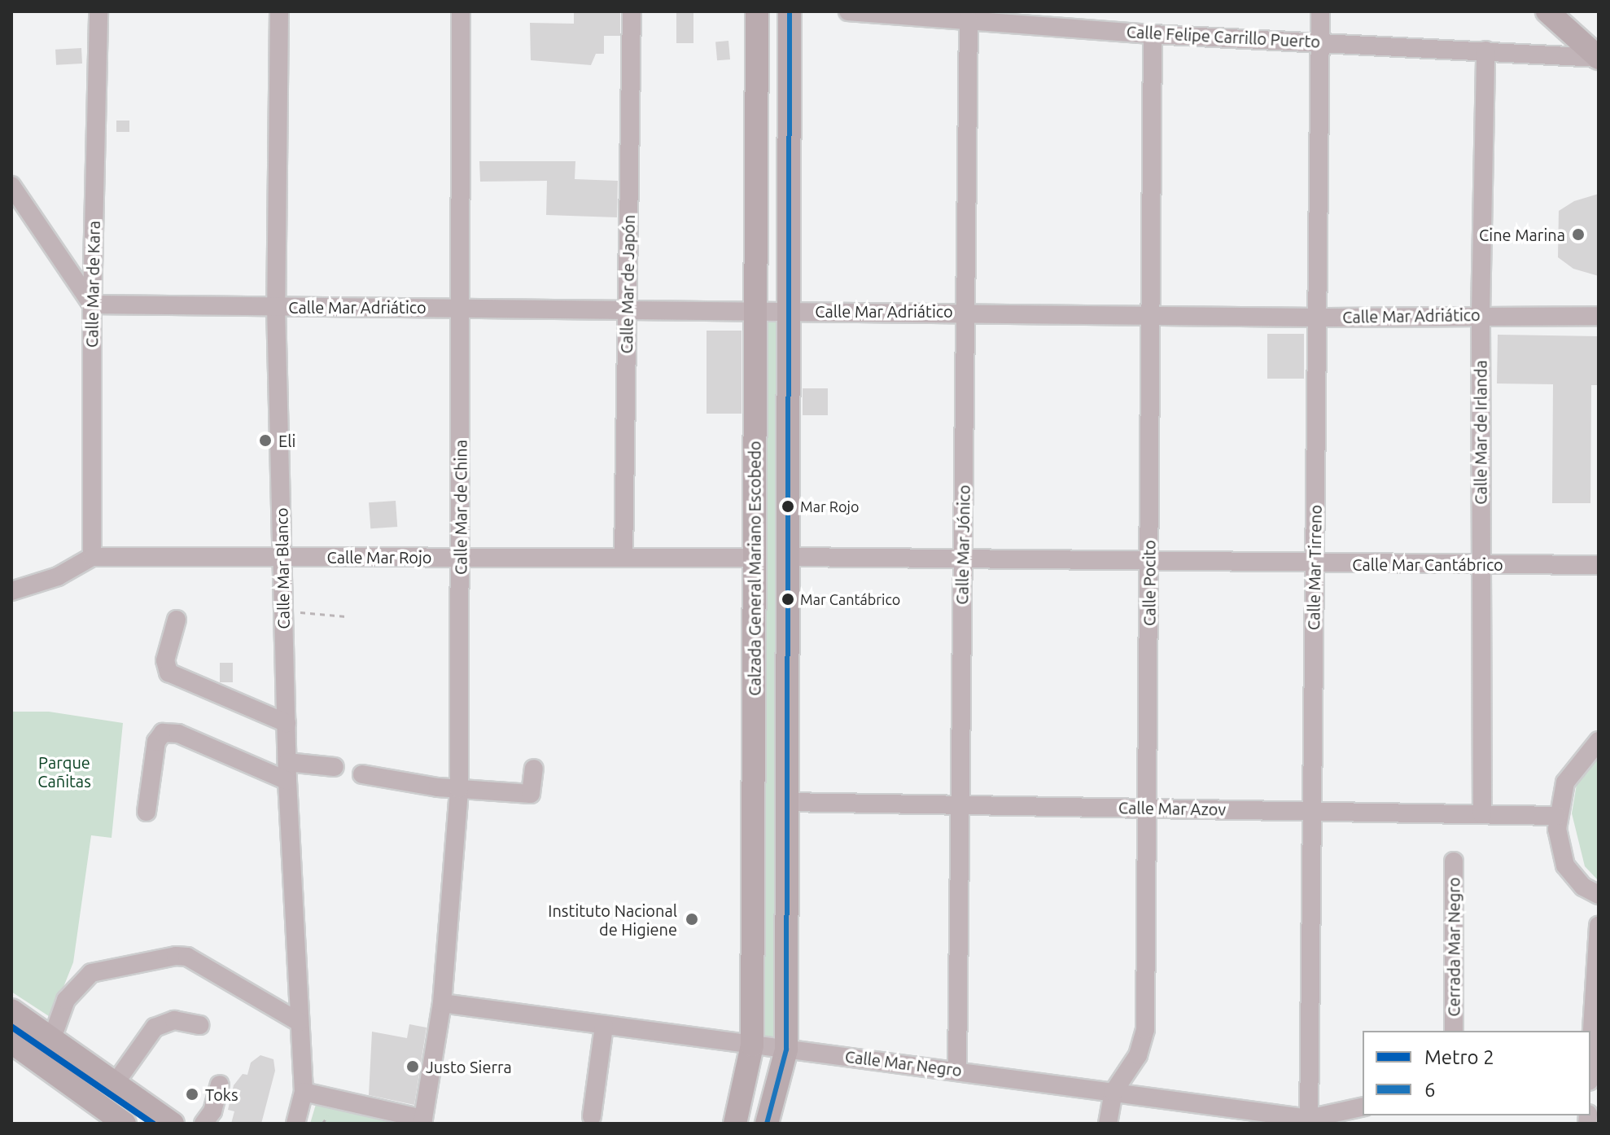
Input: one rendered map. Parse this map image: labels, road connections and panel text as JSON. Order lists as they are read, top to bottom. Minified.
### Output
{"streets":{"main road":["Calzada General Mariano Escobedo"],"street":["Calle Felipe Carrillo Puerto","Calle Mar de Kara","Calle Mar de Japón","Calle Mar Adriático","Calle Mar de Irlanda","Calle Mar de China","Calle Mar Jónico","Calle Mar Rojo","Calle Mar Cantábrico","Calle Mar Tirreno","Calle Mar Blanco","Calle Pocito","Calle Mar Azov","Cerrada Mar Negro","Calle Mar Negro"]},"crossings":[["Calle Felipe Carrillo Puerto","Calle Mar de Irlanda"],["Calle Felipe Carrillo Puerto","Calle Mar Jónico"],["Calle Felipe Carrillo Puerto","Calle Mar Tirreno"],["Calle Felipe Carrillo Puerto","Calle Pocito"],["Calle Mar de Kara","Calle Mar Adriático"],["Calle Mar de Kara","Calle Mar Rojo"],["Calle Mar de Japón","Calle Mar Adriático"],["Calle Mar de Japón","Calle Mar Rojo"],["Calle Mar Adriático","Calle Mar de Irlanda"],["Calle Mar Adriático","Calle Mar de China"],["Calle Mar Adriático","Calle Mar Jónico"],["Calle Mar Adriático","Calle Mar Tirreno"],["Calle Mar Adriático","Calle Mar Blanco"],["Calle Mar Adriático","Calzada General Mariano Escobedo"],["Calle Mar Adriático","Calle Pocito"],["Calle Mar de Irlanda","Calle Mar Cantábrico"],["Calle Mar de Irlanda","Calle Mar Azov"],["Calle Mar de China","Calle Mar Rojo"],["Calle Mar de China","Calle Mar Negro"],["Calle Mar Jónico","Calle Mar Cantábrico"],["Calle Mar Jónico","Calle Mar Azov"],["Calle Mar Jónico","Calle Mar Negro"],["Calle Mar Rojo","Calle Mar Blanco"],["Calle Mar Rojo","Calzada General Mariano Escobedo"],["Calle Mar Cantábrico","Calle Mar Tirreno"],["Calle Mar Cantábrico","Calzada General Mariano Escobedo"],["Calle Mar Cantábrico","Calle Pocito"],["Calle Mar Tirreno","Calle Mar Azov"],["Calle Mar Tirreno","Calle Mar Negro"],["Calzada General Mariano Escobedo","Calle Mar Azov"],["Calzada General Mariano Escobedo","Calle Mar Negro"],["Calle Pocito","Calle Mar Azov"],["Calle Pocito","Calle Mar Negro"]],"parks":["Parque Cañitas"],"places":["Cine Marina","Eli","Mar Rojo","Mar Cantábrico","Instituto Nacional de Higiene","Justo Sierra","Toks"],"lines":["transit line 6","metro line 2"],"legend":["Metro 2","6"]}
